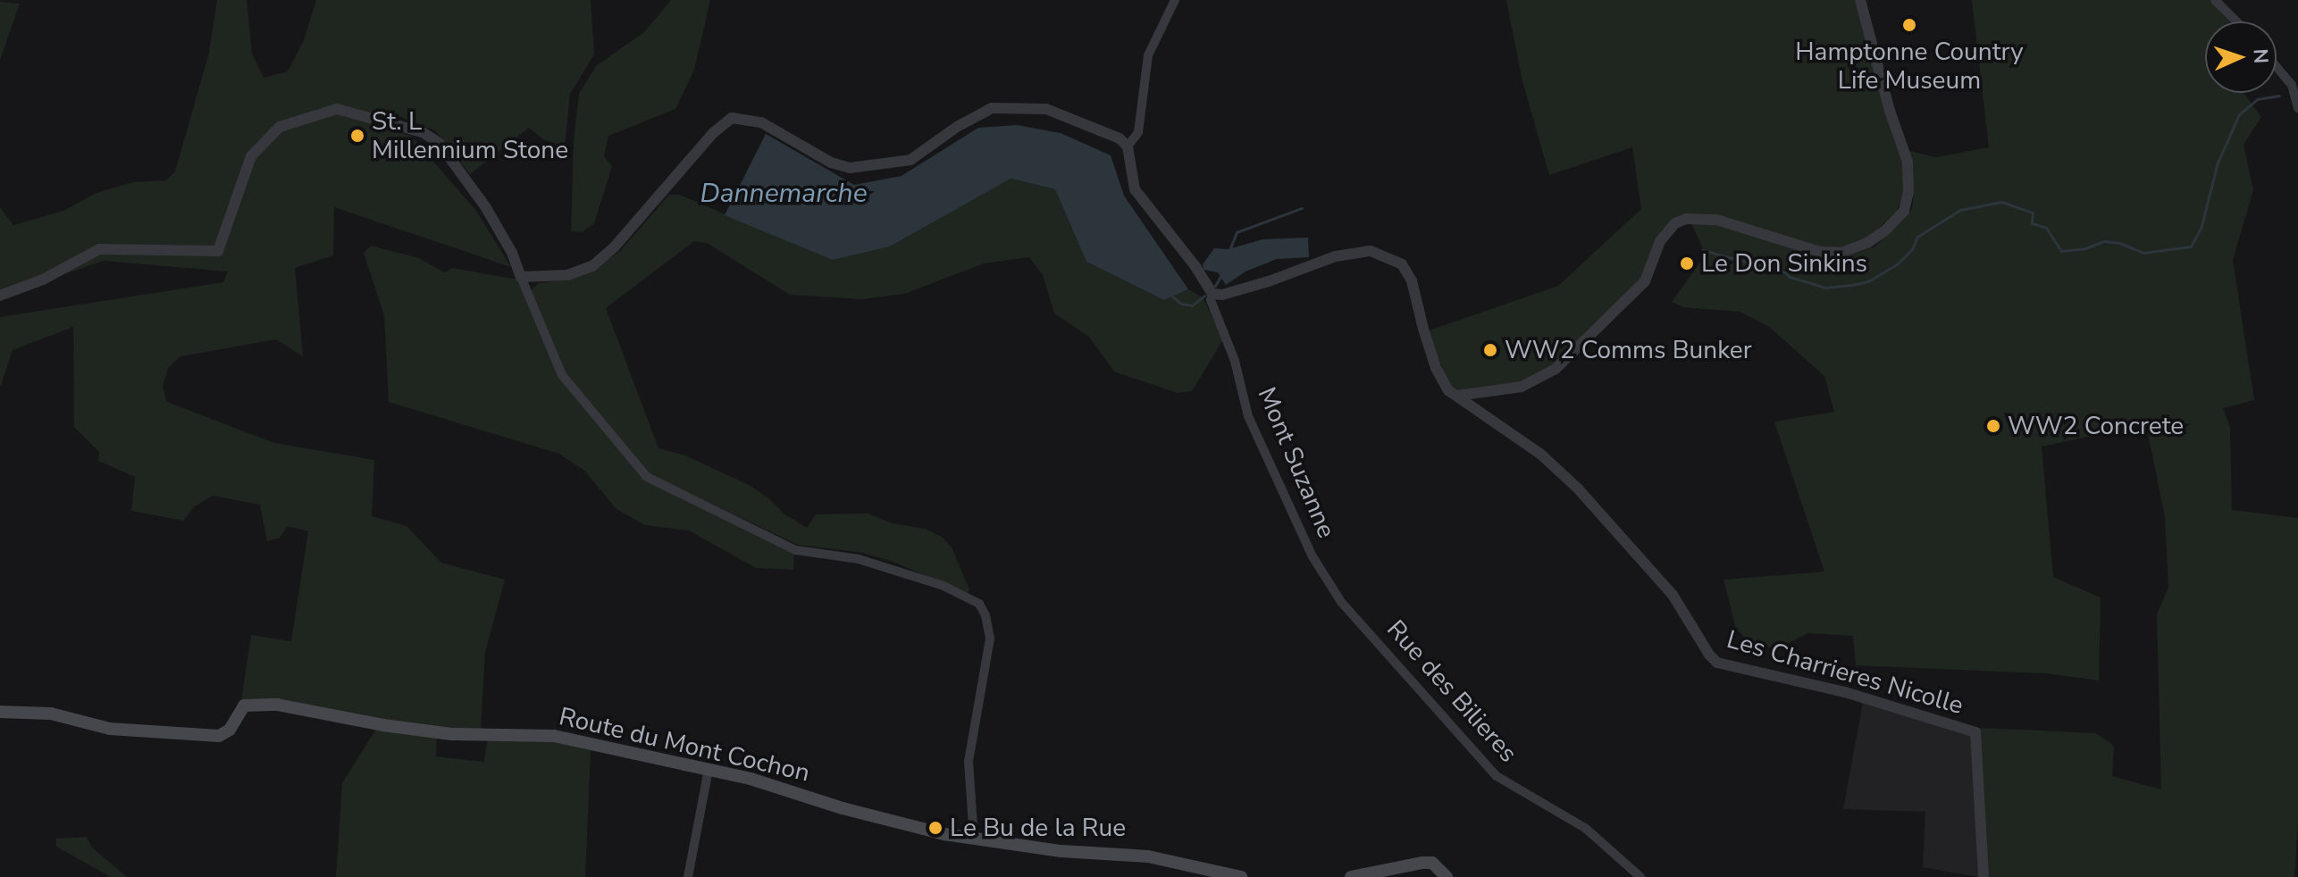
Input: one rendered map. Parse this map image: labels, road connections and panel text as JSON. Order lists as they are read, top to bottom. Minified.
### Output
{"streets":{"main road":["Route du Mont Cochon"],"street":["Mont Suzanne","Les Charrieres Nicolle","Rue des Bilieres"]},"crossings":[["Mont Suzanne","Rue des Bilieres"]],"water":["Dannemarche"],"places":["Hamptonne Country Life Museum","St. L Millennium Stone","Le Don Sinkins","WW2 Comms Bunker","WW2 Concrete","Le Bu de la Rue"],"north":"right"}
